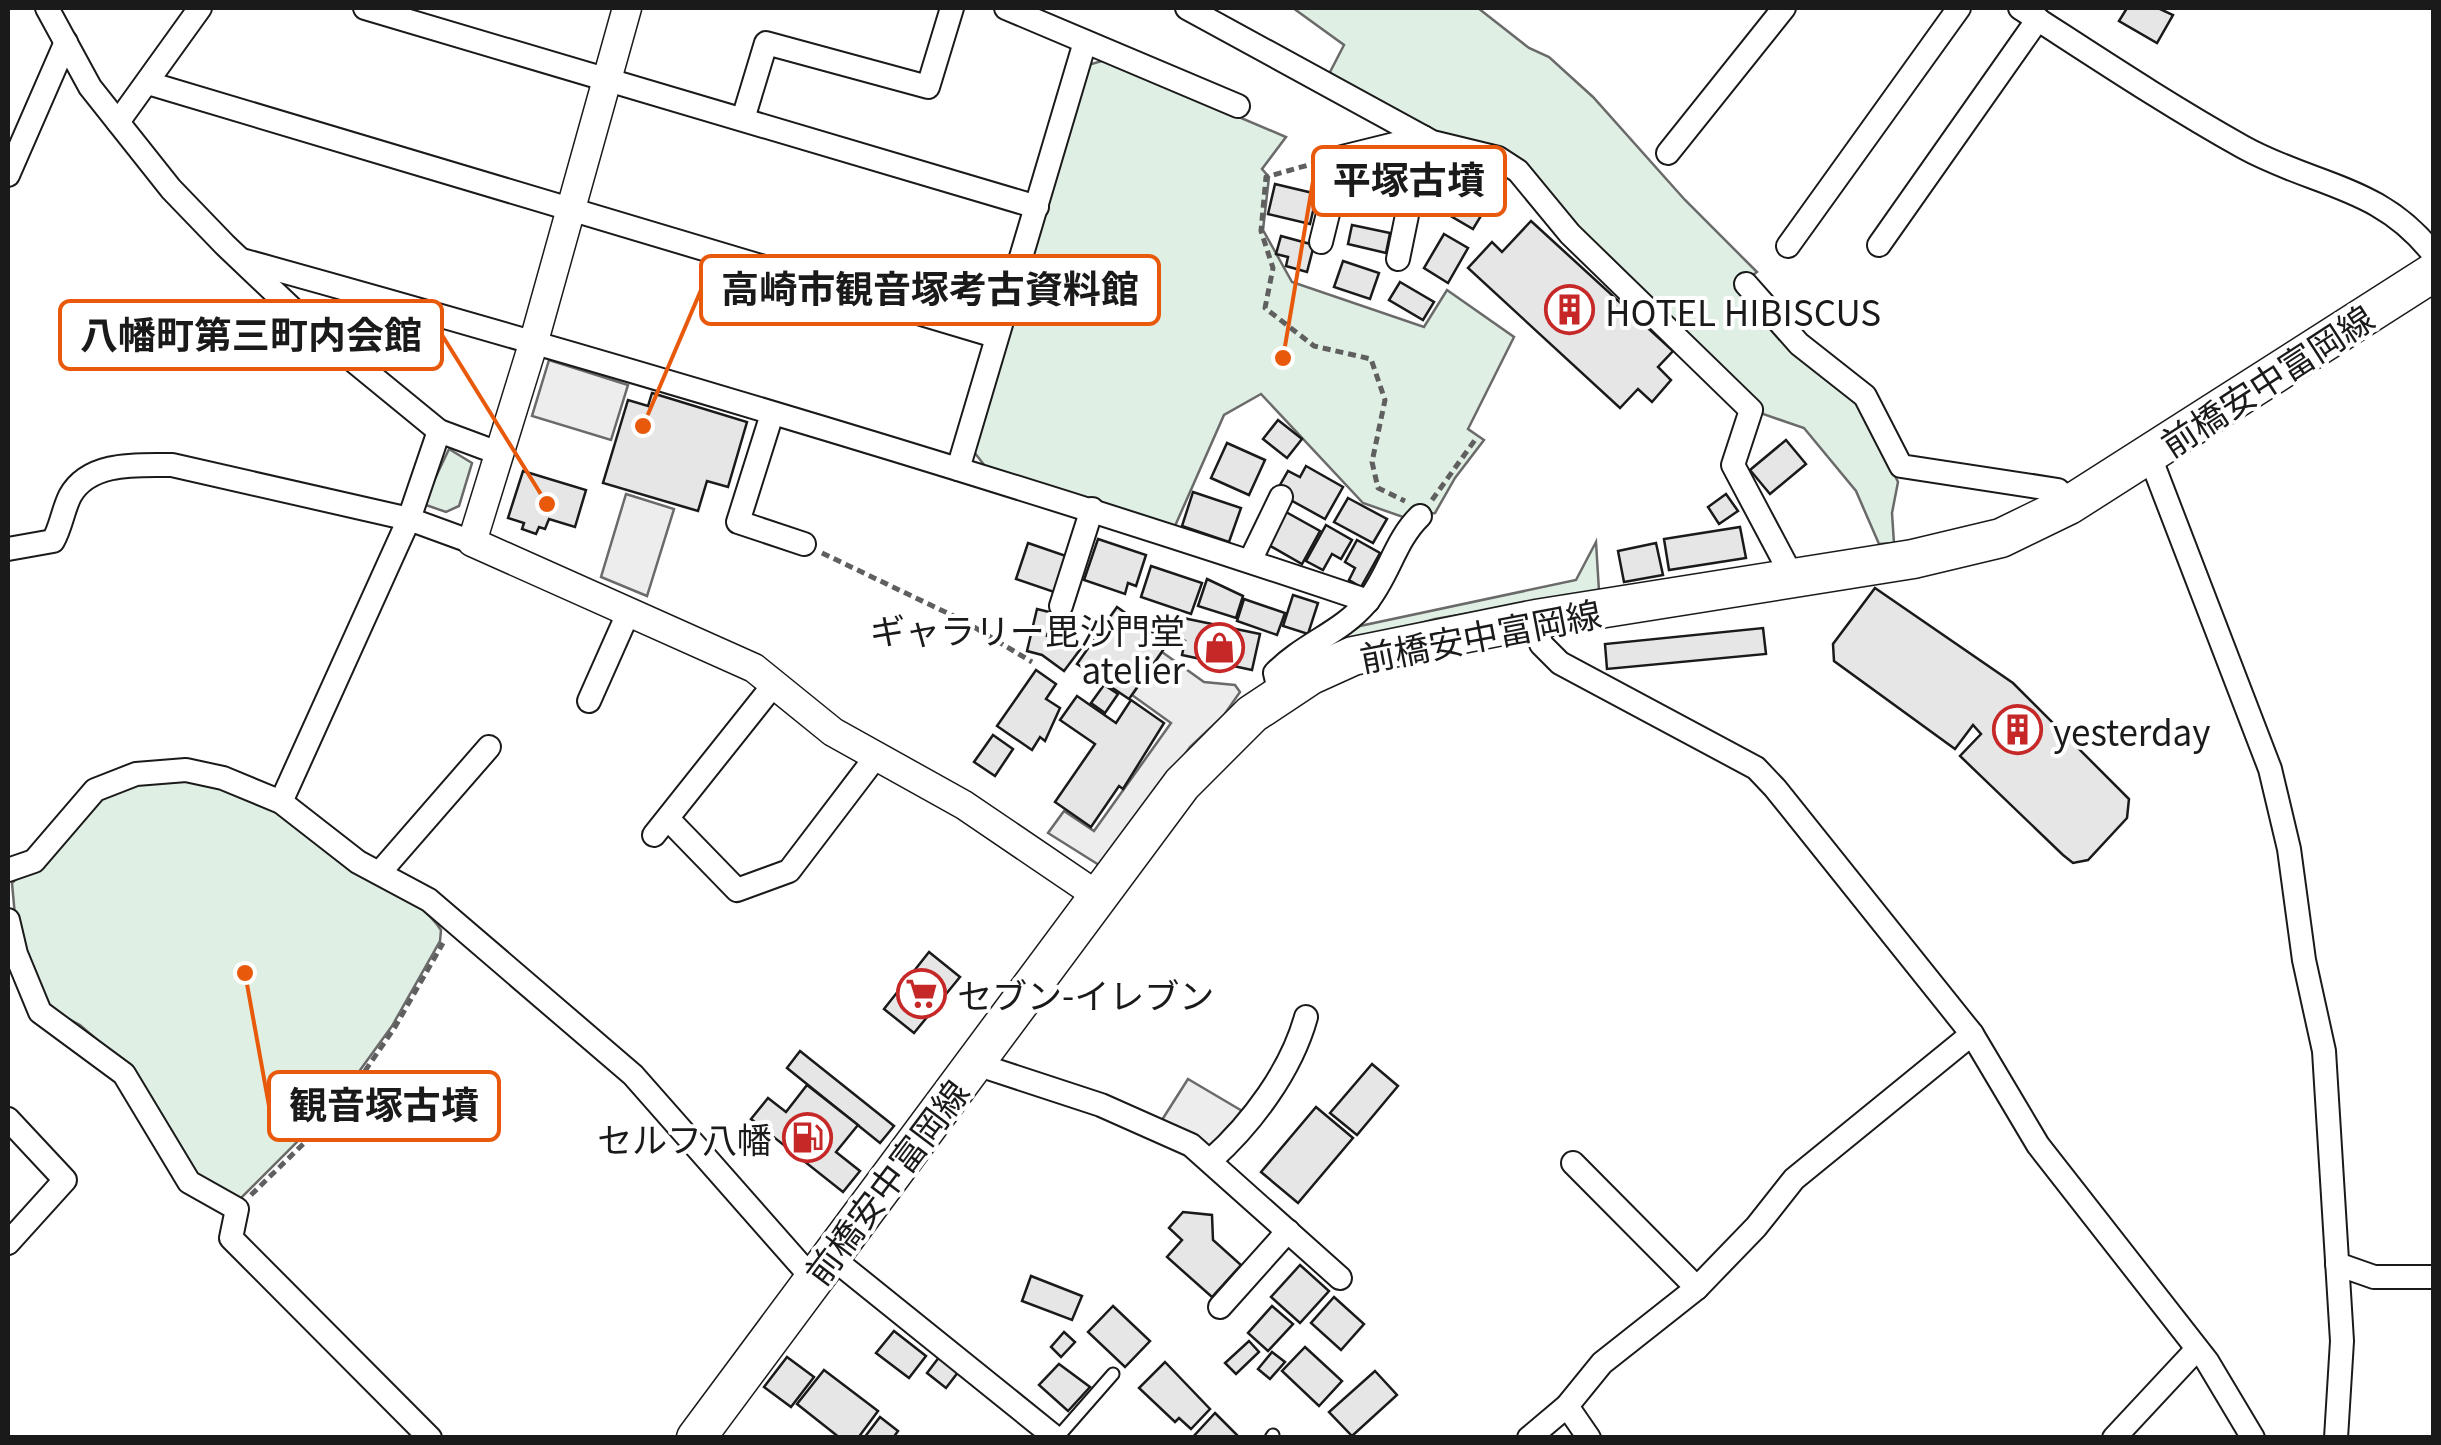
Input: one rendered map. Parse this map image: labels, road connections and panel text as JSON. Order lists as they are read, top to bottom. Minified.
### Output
{"streets":{"main road":["前橋安中富岡線"]},"places":{"building":["HOTEL HIBISCUS","yesterday"],"other":["平塚古墳","高崎市観音塚考古資料館","八幡町第三町内会館","観音塚古墳"],"shop":["ギャラリー毘沙門堂 atelier"],"supermarket":["セブン-イレブン"],"fuel station":["セルフ八幡"]}}
